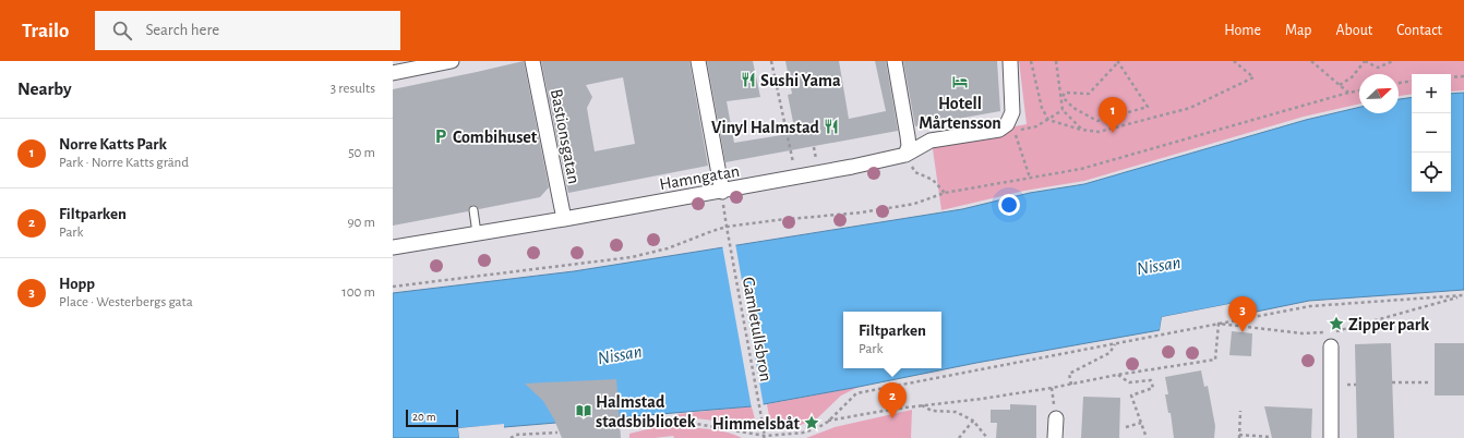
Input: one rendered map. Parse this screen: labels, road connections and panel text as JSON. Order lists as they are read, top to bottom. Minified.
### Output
{"streets":{"street":["Bastionsgatan","Hamngatan"],"path":["Gamletullsbron"]},"crossings":[["Bastionsgatan","Hamngatan"],["Hamngatan","Gamletullsbron"]],"water":["Nissan"],"places":{"restaurant":["Sushi Yama","Vinyl Halmstad"],"hotel":["Hotell Mårtensson"],"parking":["Combihuset"],"place":["Zipper park","Himmelsbåt"],"library":["Halmstad stadsbibliotek"]},"scale_bar":"20 m","north":"top right","page":{"header":"Trailo","search":"Search here","nav":["Home","Map","About","Contact"],"heading":["Nearby","3 results"],"map_buttons":["+","−"],"pins":["1","3","2"],"list":[{"mark":"1","name":"Norre Katts Park","note":"Park · Norre Katts gränd","value":"50 m"},{"mark":"2","name":"Filtparken","note":"Park","value":"90 m"},{"mark":"3","name":"Hopp","note":"Place · Westerbergs gata","value":"100 m"}],"popup":["Filtparken","Park"],"scale":"20 m"}}
